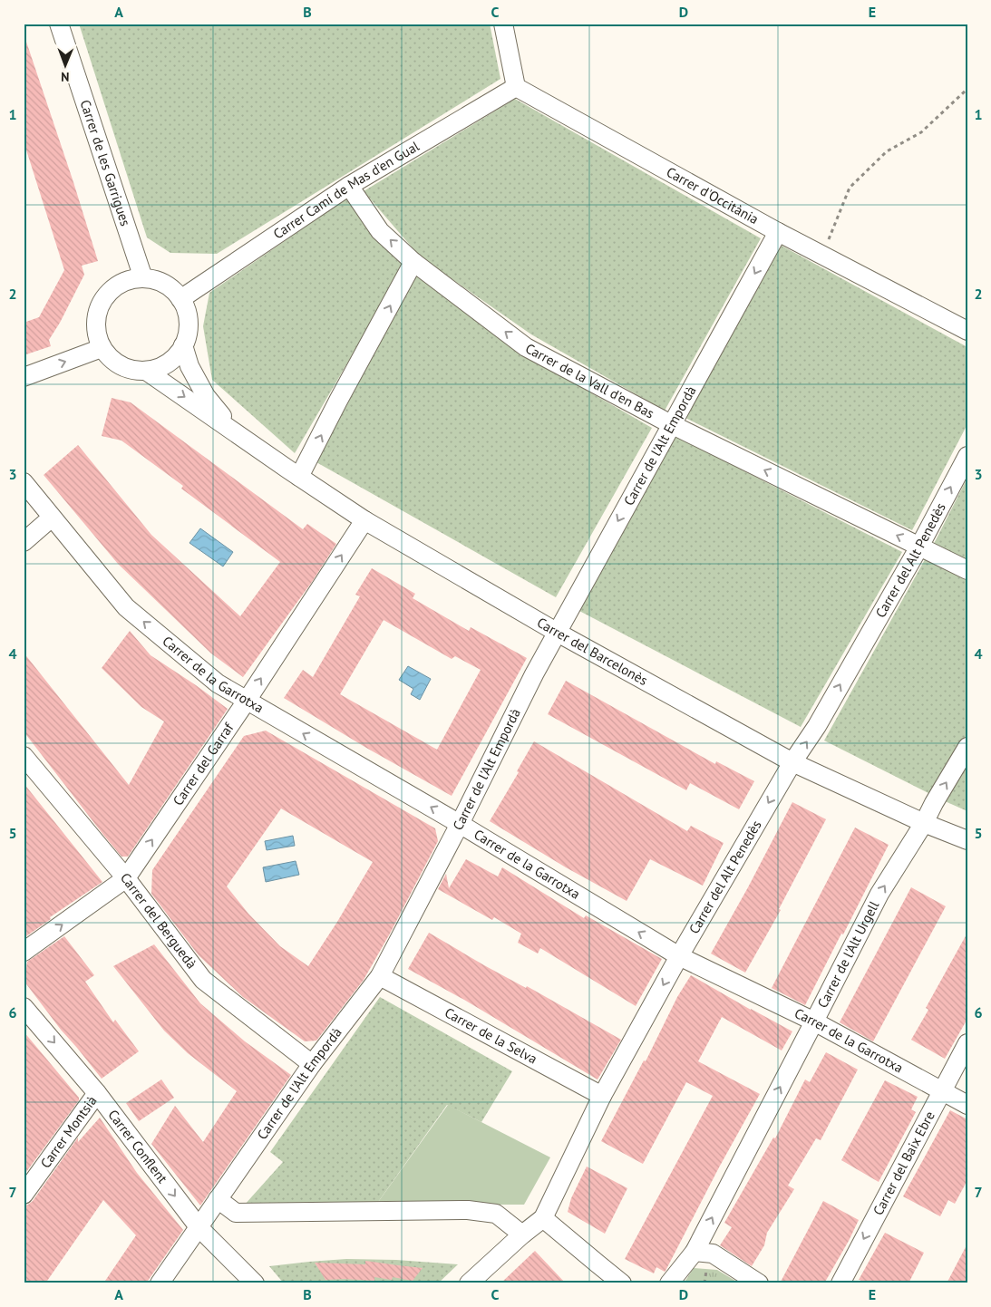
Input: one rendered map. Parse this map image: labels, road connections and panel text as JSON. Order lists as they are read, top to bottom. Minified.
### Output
{"streets":{"street":["Carrer de les Garrigues","Carrer Camí de Mas d'en Gual","Carrer d'Occitània","Carrer de la Vall d'en Bas","Carrer de l'Alt Empordà","Carrer del Alt Penedès","Carrer del Barcelonès","Carrer de la Garrotxa","Carrer del Garraf","Carrer del Berguedà","Carrer de l'Alt Urgell","Carrer de la Selva","Carrer Montsià","Carrer Conflent","Carrer del Baix Ebre"]},"crossings":[["Carrer de les Garrigues","Carrer Camí de Mas d'en Gual"],["Carrer de les Garrigues","Carrer del Barcelonès"],["Carrer Camí de Mas d'en Gual","Carrer d'Occitània"],["Carrer Camí de Mas d'en Gual","Carrer de la Vall d'en Bas"],["Carrer Camí de Mas d'en Gual","Carrer del Barcelonès"],["Carrer d'Occitània","Carrer de l'Alt Empordà"],["Carrer de la Vall d'en Bas","Carrer de l'Alt Empordà"],["Carrer de la Vall d'en Bas","Carrer del Alt Penedès"],["Carrer de l'Alt Empordà","Carrer del Barcelonès"],["Carrer de l'Alt Empordà","Carrer de la Garrotxa"],["Carrer de l'Alt Empordà","Carrer del Berguedà"],["Carrer de l'Alt Empordà","Carrer de la Selva"],["Carrer de l'Alt Empordà","Carrer Conflent"],["Carrer del Alt Penedès","Carrer del Barcelonès"],["Carrer del Alt Penedès","Carrer de la Garrotxa"],["Carrer del Alt Penedès","Carrer de la Selva"],["Carrer del Barcelonès","Carrer del Garraf"],["Carrer del Barcelonès","Carrer de l'Alt Urgell"],["Carrer de la Garrotxa","Carrer del Garraf"],["Carrer de la Garrotxa","Carrer de l'Alt Urgell"],["Carrer de la Garrotxa","Carrer del Baix Ebre"],["Carrer del Garraf","Carrer del Berguedà"],["Carrer Montsià","Carrer Conflent"]],"one_way":["Carrer de la Vall d'en Bas","Carrer de l'Alt Empordà","Carrer de la Garrotxa","Carrer del Garraf","Carrer de l'Alt Urgell","Carrer Conflent","Carrer del Baix Ebre"],"north":"bottom","grid":{"columns":["A","B","C","D","E"],"rows":["1","2","3","4","5","6","7"]}}
